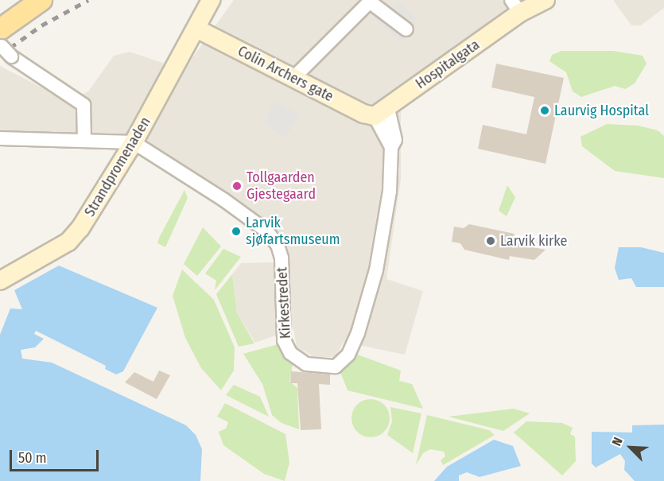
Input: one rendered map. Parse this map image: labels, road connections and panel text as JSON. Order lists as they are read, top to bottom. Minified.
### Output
{"streets":{"main road":["Hospitalgata","Colin Archers gate","Strandpromenaden"],"street":["Kirkestredet"]},"crossings":[["Hospitalgata","Colin Archers gate"],["Hospitalgata","Kirkestredet"],["Colin Archers gate","Strandpromenaden"],["Colin Archers gate","Kirkestredet"],["Strandpromenaden","Kirkestredet"]],"places":["Laurvig Hospital","Tollgaarden Gjestegaard","Larvik sjøfartsmuseum","Larvik kirke"],"scale_bar":"50 m","north":"top left"}
